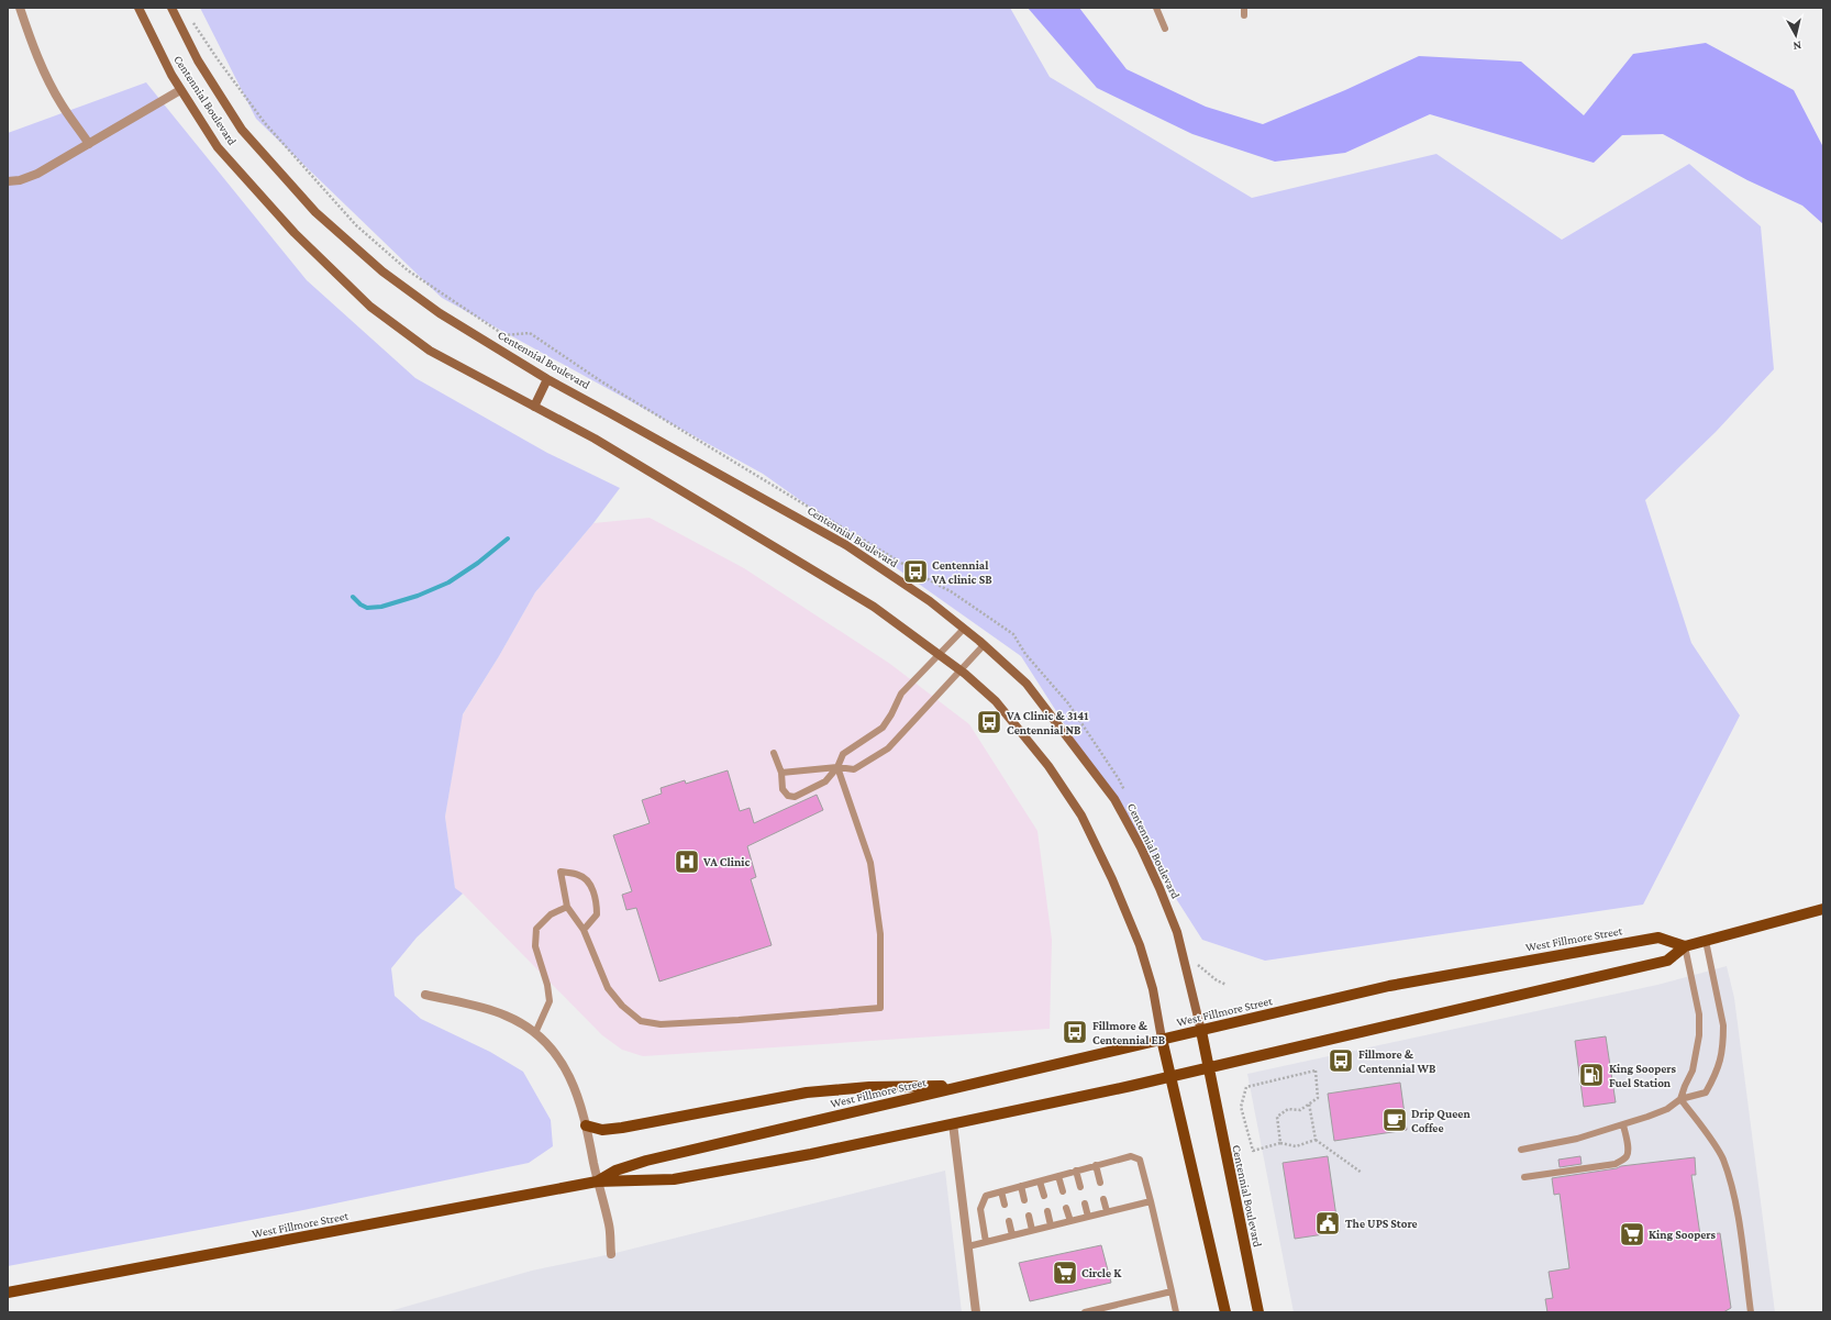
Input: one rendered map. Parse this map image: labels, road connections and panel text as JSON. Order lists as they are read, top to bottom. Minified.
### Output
{"streets":{"main road":["Centennial Boulevard","West Fillmore Street"]},"crossings":[["Centennial Boulevard","West Fillmore Street"]],"places":{"bus stop":["Centennial VA clinic SB","VA Clinic & 3141 Centennial NB","Fillmore & Centennial EB","Fillmore & Centennial WB"],"hospital":["VA Clinic"],"fuel station":["King Soopers Fuel Station"],"cafe":["Drip Queen Coffee"],"public building":["The UPS Store"],"supermarket":["King Soopers","Circle K"]},"north":"bottom"}
